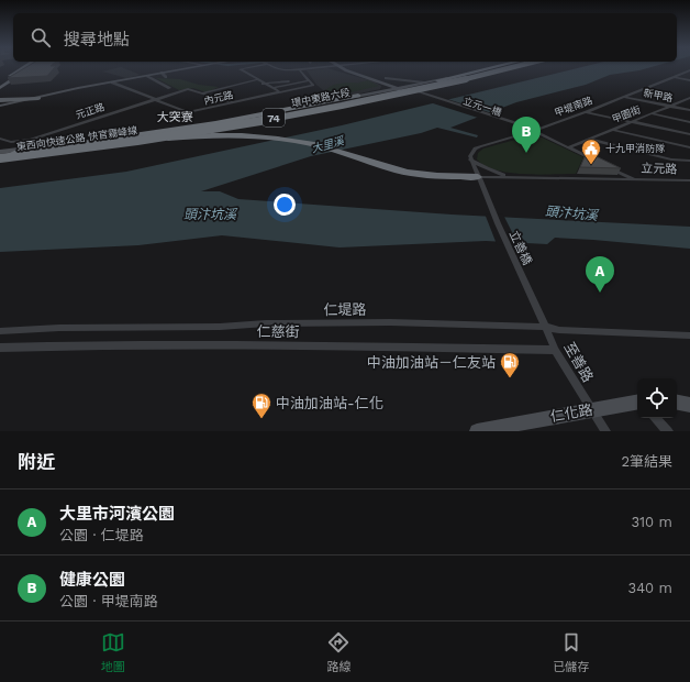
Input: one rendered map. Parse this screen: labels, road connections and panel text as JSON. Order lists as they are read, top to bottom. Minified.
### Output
{"streets":{"highway":["74","東西向快速公路 快官霧峰線"],"street":["新甲路","內元路","環中東路六段","立元一橋","甲堤南路","元正路","甲園街","立元路","立善橋","仁堤路","仁慈街","至善路","仁化路"]},"crossings":[["新甲路","甲堤南路"],["新甲路","甲園街"],["內元路","元正路"],["環中東路六段","立元一橋"],["環中東路六段","東西向快速公路 快官霧峰線"],["立元一橋","甲堤南路"],["74","東西向快速公路 快官霧峰線"],["74","立善橋"],["立善橋","仁堤路"],["立善橋","至善路"],["仁堤路","至善路"],["仁慈街","至善路"],["至善路","仁化路"]],"districts":["大突寮"],"water":["大里溪","頭汴坑溪"],"places":{"public building":["十九甲消防隊"],"fuel station":["中油加油站－仁友站","中油加油站-仁化"]},"page":{"search":"搜尋地點","pins":["B","A"],"heading":["附近","2筆結果"],"list":[{"mark":"A","name":"大里市河濱公園","note":"公園 · 仁堤路","value":"310 m"},{"mark":"B","name":"健康公園","note":"公園 · 甲堤南路","value":"340 m"}],"nav":["地圖","路線","已儲存"]}}
